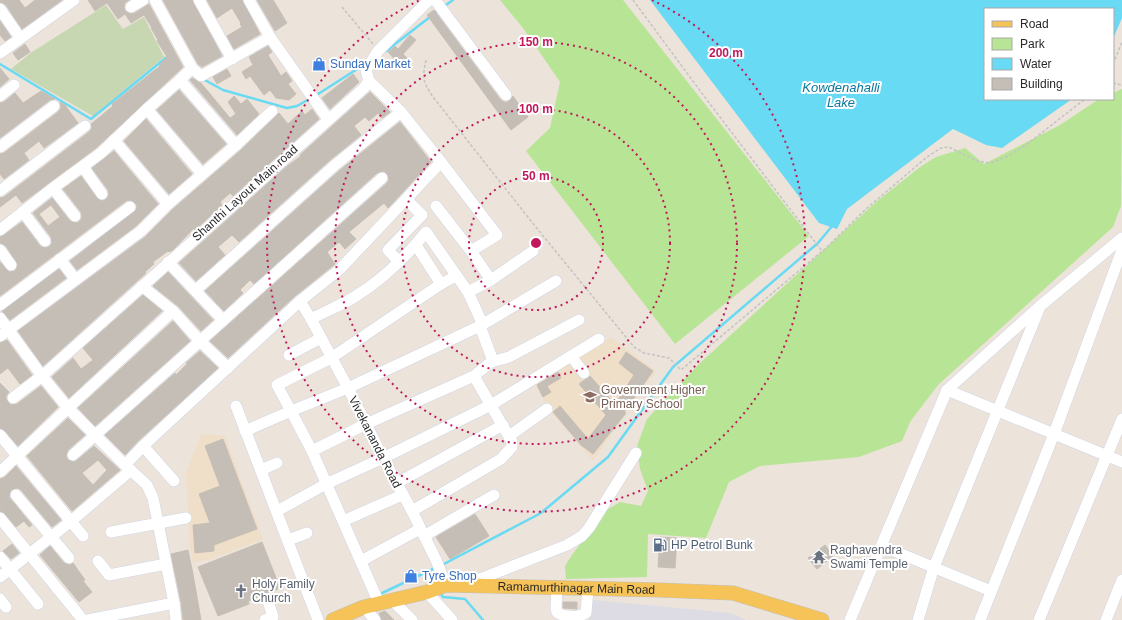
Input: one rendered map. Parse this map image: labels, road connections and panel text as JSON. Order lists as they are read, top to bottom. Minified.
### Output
{"streets":{"main road":["Ramamurthinagar Main Road"],"street":["Shanthi Layout Main road","Vivekananda Road"]},"crossings":[["Vivekananda Road","Ramamurthinagar Main Road"]],"water":["Kowdenahalli Lake"],"places":{"shop":["Sunday Market","Tyre Shop"],"school or university":["Government Higher Primary School"],"fuel station":["HP Petrol Bunk"],"temple":["Raghavendra Swami Temple"],"church":["Holy Family Church"]},"legend":["Road","Park","Water","Building"],"rings":["150 m","200 m","100 m","50 m"]}
